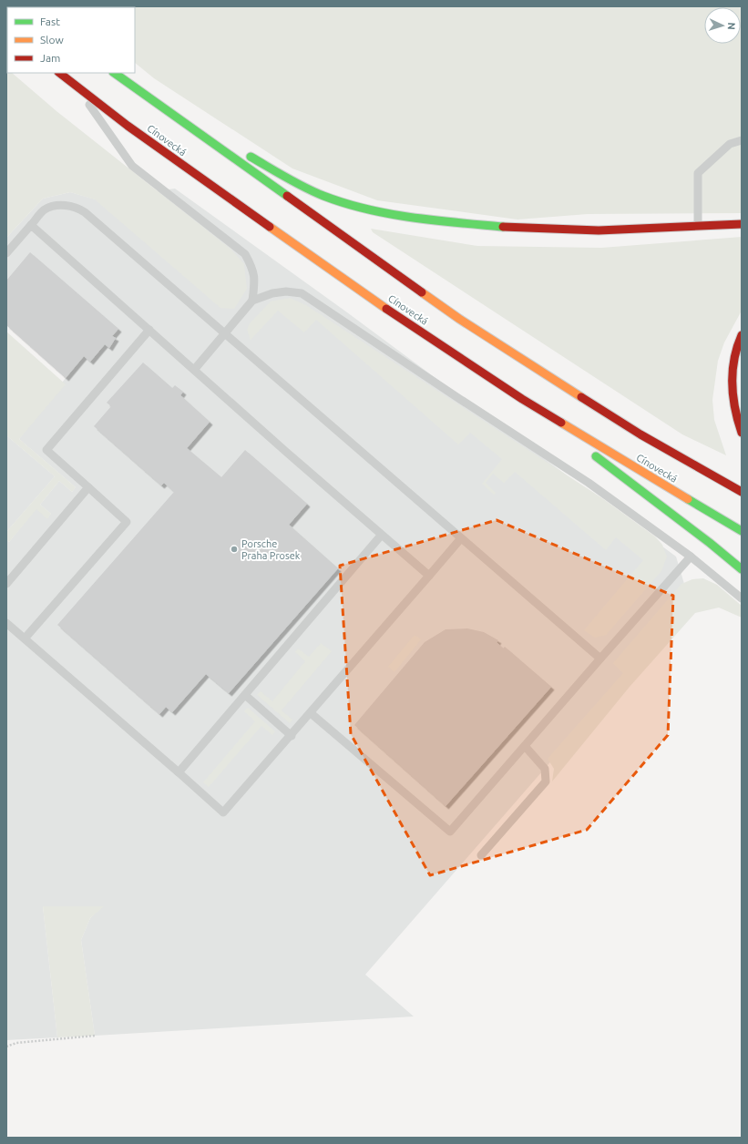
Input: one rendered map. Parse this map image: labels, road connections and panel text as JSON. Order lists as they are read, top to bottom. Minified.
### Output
{"streets":{"highway":["Cínovecká"]},"places":["Porsche Praha Prosek"],"legend":["Fast","Slow","Jam"],"north":"right"}
